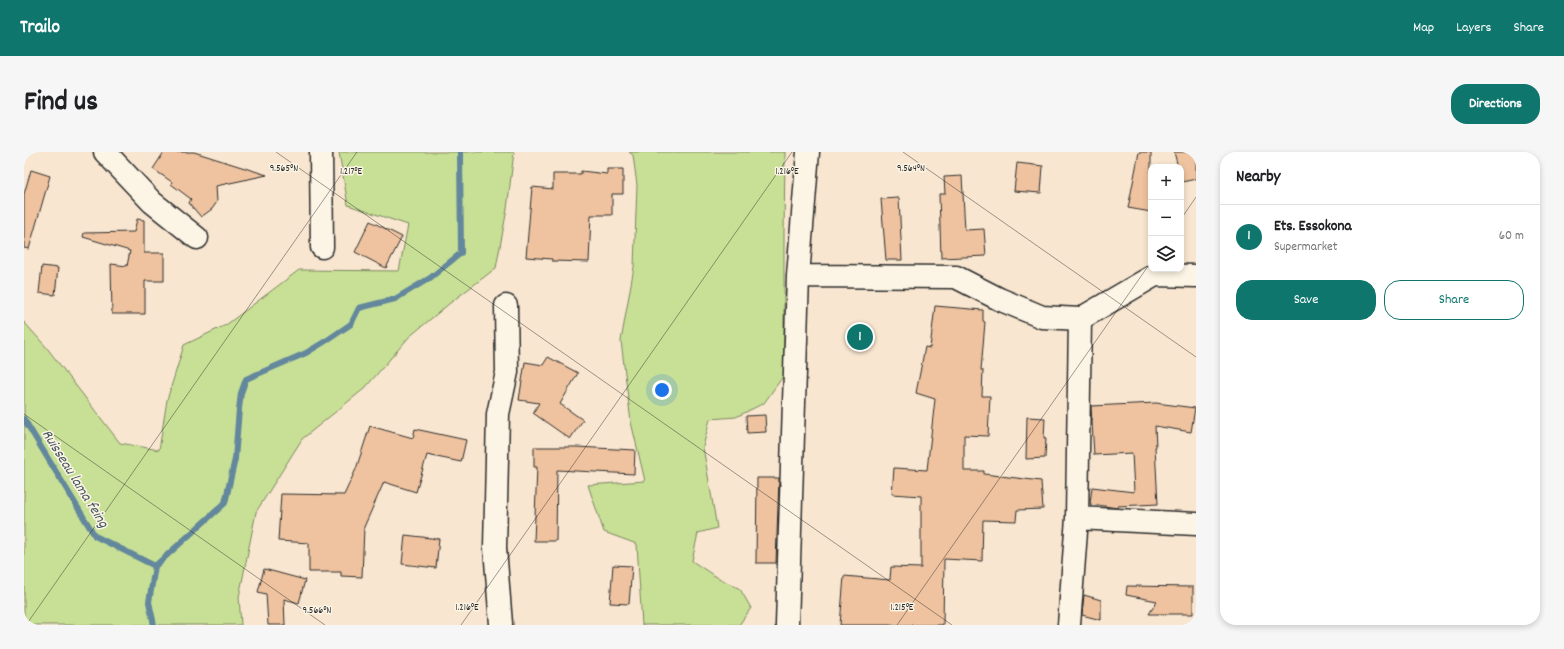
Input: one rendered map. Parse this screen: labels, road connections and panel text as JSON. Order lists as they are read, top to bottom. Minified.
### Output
{"water":["Ruisseau lama feing"],"page":{"header":"Trailo","nav":["Map","Layers","Share"],"title":"Find us","buttons":["Directions",["Save","Share"]],"heading":"Nearby","map_buttons":["+","−"],"list":[{"mark":"1","name":"Ets. Essokona","note":"Supermarket","value":"60 m"}],"pins":"1"},"coordinates":["9.565°N","9.564°N","1.217°E","1.216°E","1.215°E","9.566°N"]}
